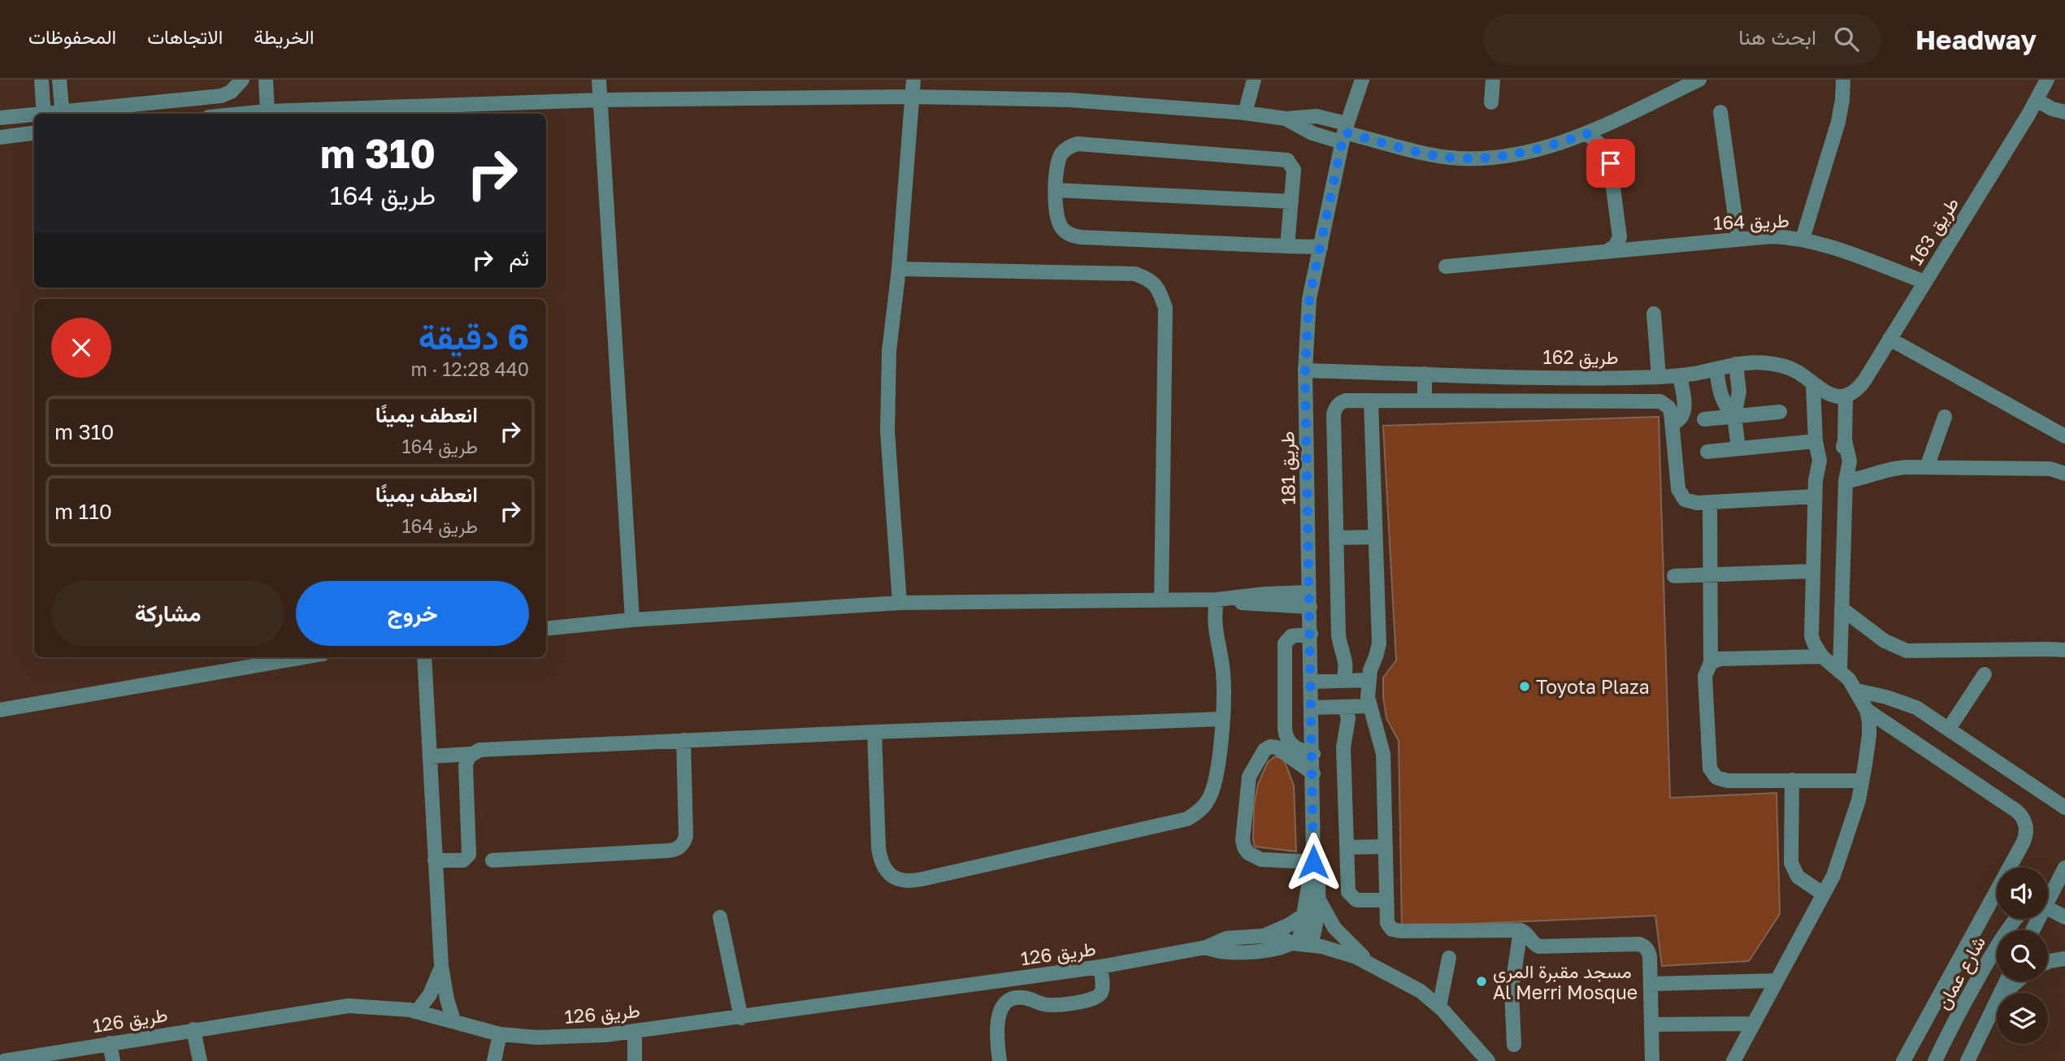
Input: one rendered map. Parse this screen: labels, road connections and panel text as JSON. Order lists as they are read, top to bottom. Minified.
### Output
{"streets":{"street":["طريق 164","طريق 163","طريق 162","طريق 181","طريق 126","شارع عمان"]},"crossings":[["طريق 164","طريق 163"],["طريق 163","طريق 162"],["طريق 162","طريق 181"],["طريق 181","طريق 126"]],"places":["Toyota Plaza","مسجد مقبرة المري Al Merri Mosque"],"page":{"header":"Headway","search":"ابحث هنا","nav":["الخريطة","الاتجاهات","المحفوظات"],"turn":["310 m","طريق 164"],"then":"ثم","heading":["6 دقيقة","440 m · 12:28"],"list":[{"name":"انعطف يمينًا","note":"طريق 164","value":"310 m"},{"name":"انعطف يمينًا","note":"طريق 164","value":"110 m"}],"buttons":["خروج","مشاركة"]}}
